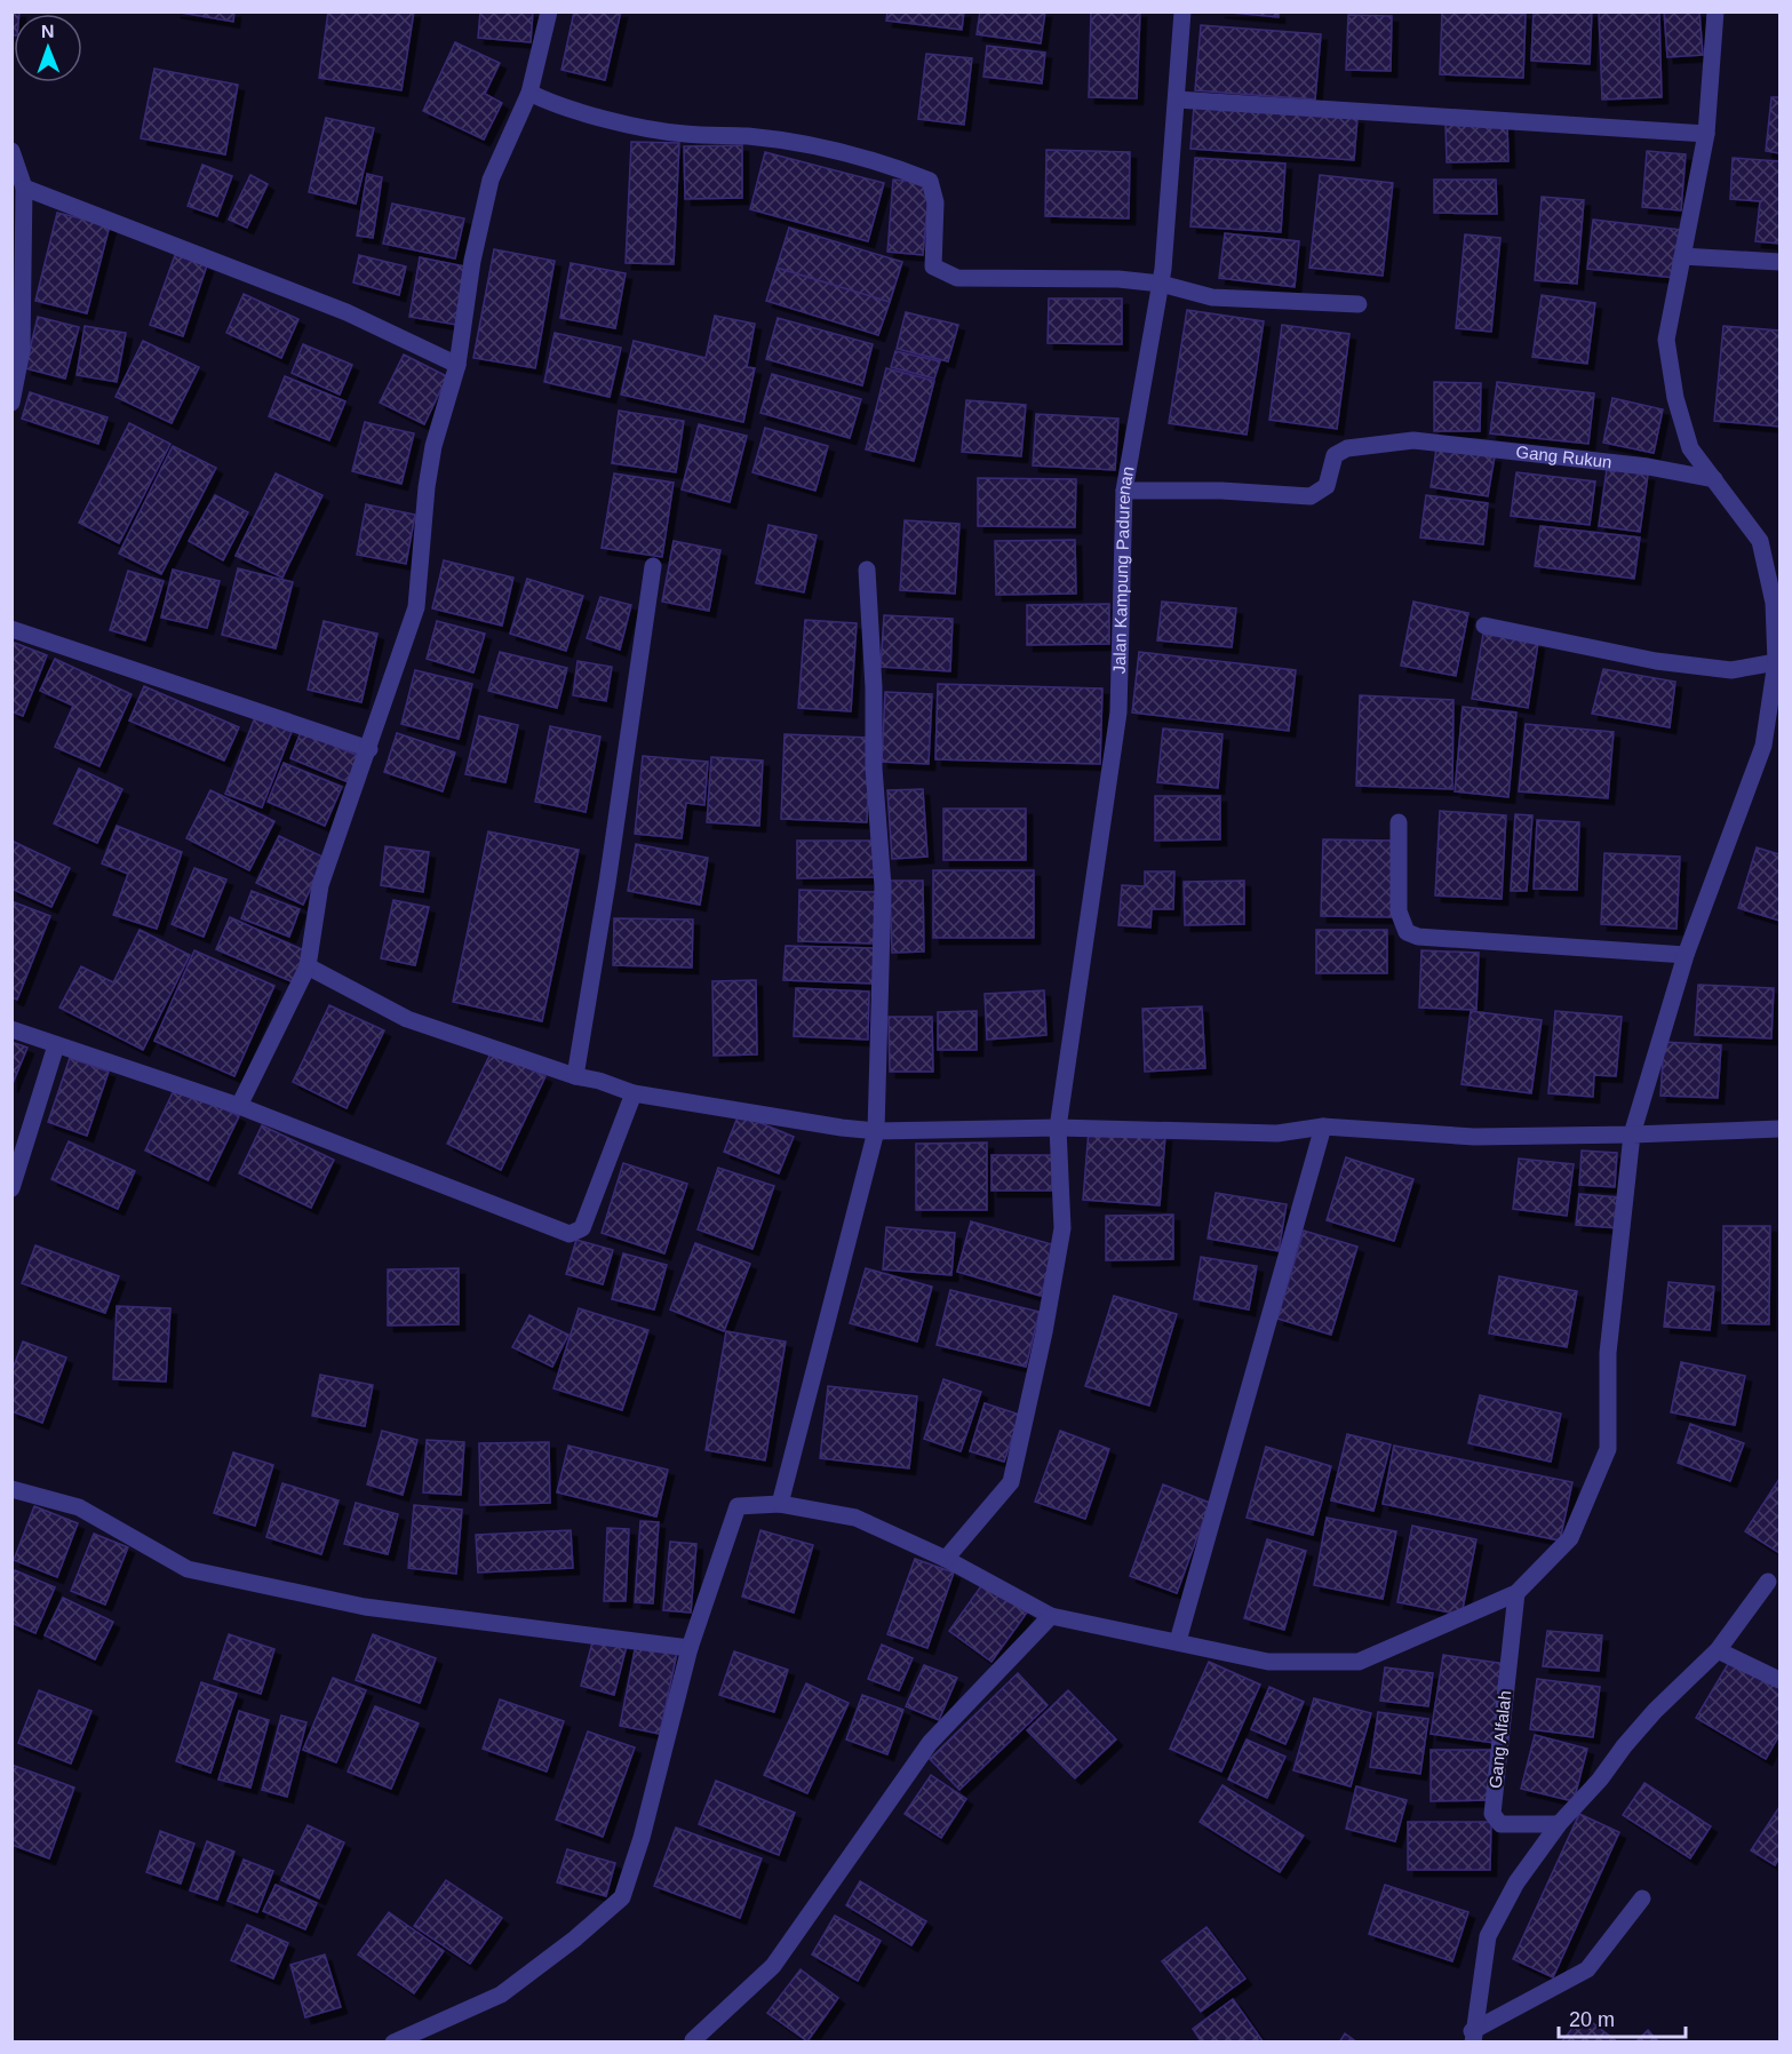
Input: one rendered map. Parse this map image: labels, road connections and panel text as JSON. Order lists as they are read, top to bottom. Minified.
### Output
{"streets":{"street":["Gang Rukun","Jalan Kampung Padurenan","Gang Alfalah"]},"crossings":[["Gang Rukun","Jalan Kampung Padurenan"]],"scale_bar":"20 m","north":"top"}
